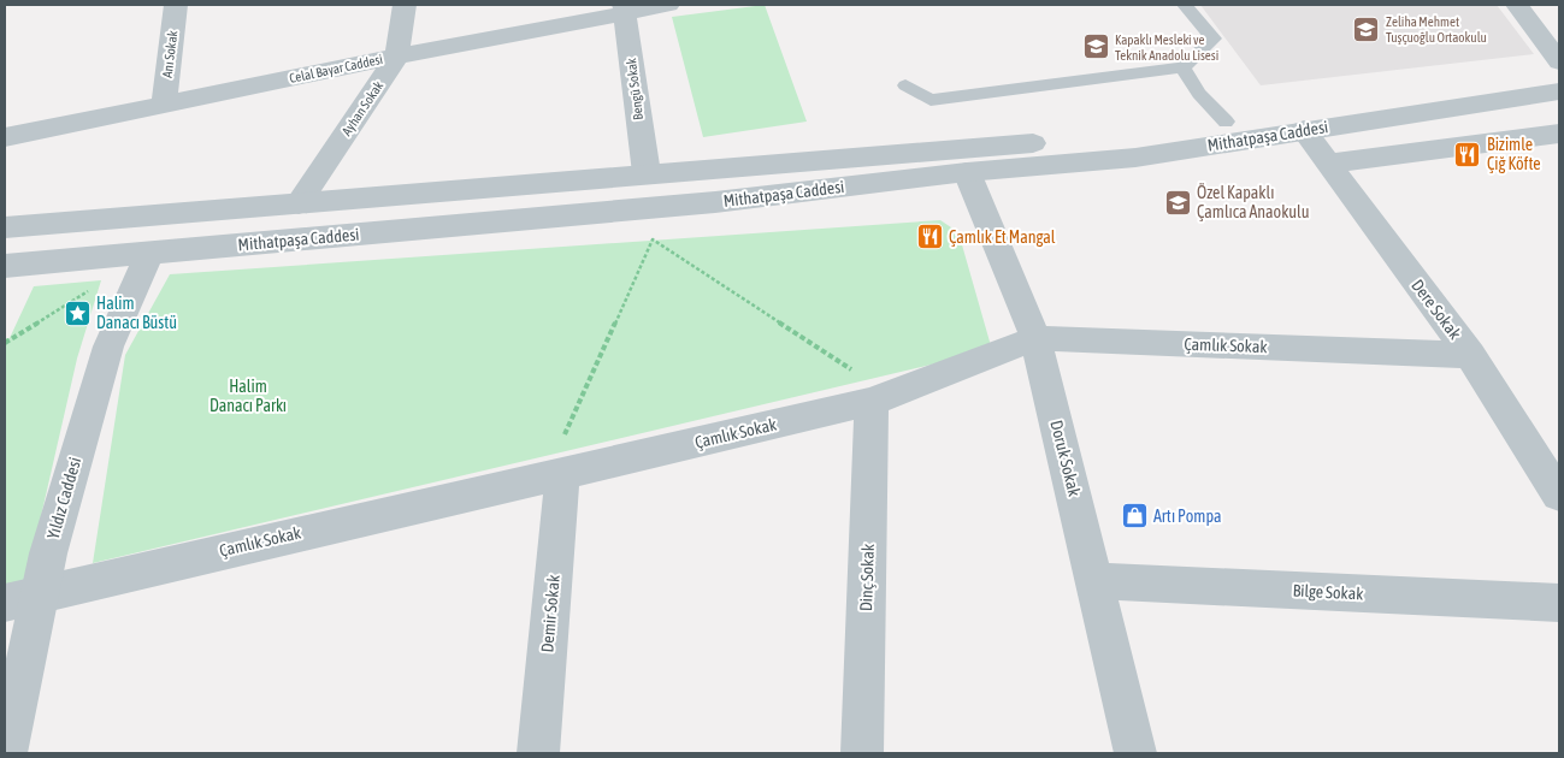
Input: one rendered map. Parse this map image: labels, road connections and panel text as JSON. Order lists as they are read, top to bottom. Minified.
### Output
{"streets":{"street":["Anı Sokak","Celal Bayar Caddesi","Bengü Sokak","Ayhan Sokak","Mithatpaşa Caddesi","Dere Sokak","Çamlık Sokak","Doruk Sokak","Yıldız Caddesi","Dinç Sokak","Bilge Sokak","Demir Sokak"]},"crossings":[["Anı Sokak","Celal Bayar Caddesi"],["Celal Bayar Caddesi","Bengü Sokak"],["Celal Bayar Caddesi","Ayhan Sokak"],["Bengü Sokak","Mithatpaşa Caddesi"],["Ayhan Sokak","Mithatpaşa Caddesi"],["Mithatpaşa Caddesi","Dere Sokak"],["Mithatpaşa Caddesi","Doruk Sokak"],["Mithatpaşa Caddesi","Yıldız Caddesi"],["Dere Sokak","Çamlık Sokak"],["Çamlık Sokak","Doruk Sokak"],["Çamlık Sokak","Yıldız Caddesi"],["Çamlık Sokak","Dinç Sokak"],["Çamlık Sokak","Demir Sokak"],["Doruk Sokak","Bilge Sokak"]],"parks":["Halim Danacı Parkı"],"places":{"school or university":["Zeliha Mehmet Tuşçuoğlu Ortaokulu","Kapaklı Mesleki ve Teknik Anadolu Lisesi","Özel Kapaklı Çamlıca Anaokulu"],"restaurant":["Bizimle Çiğ Köfte","Çamlık Et Mangal"],"place":["Halim Danacı Büstü"],"shop":["Artı Pompa"]}}
